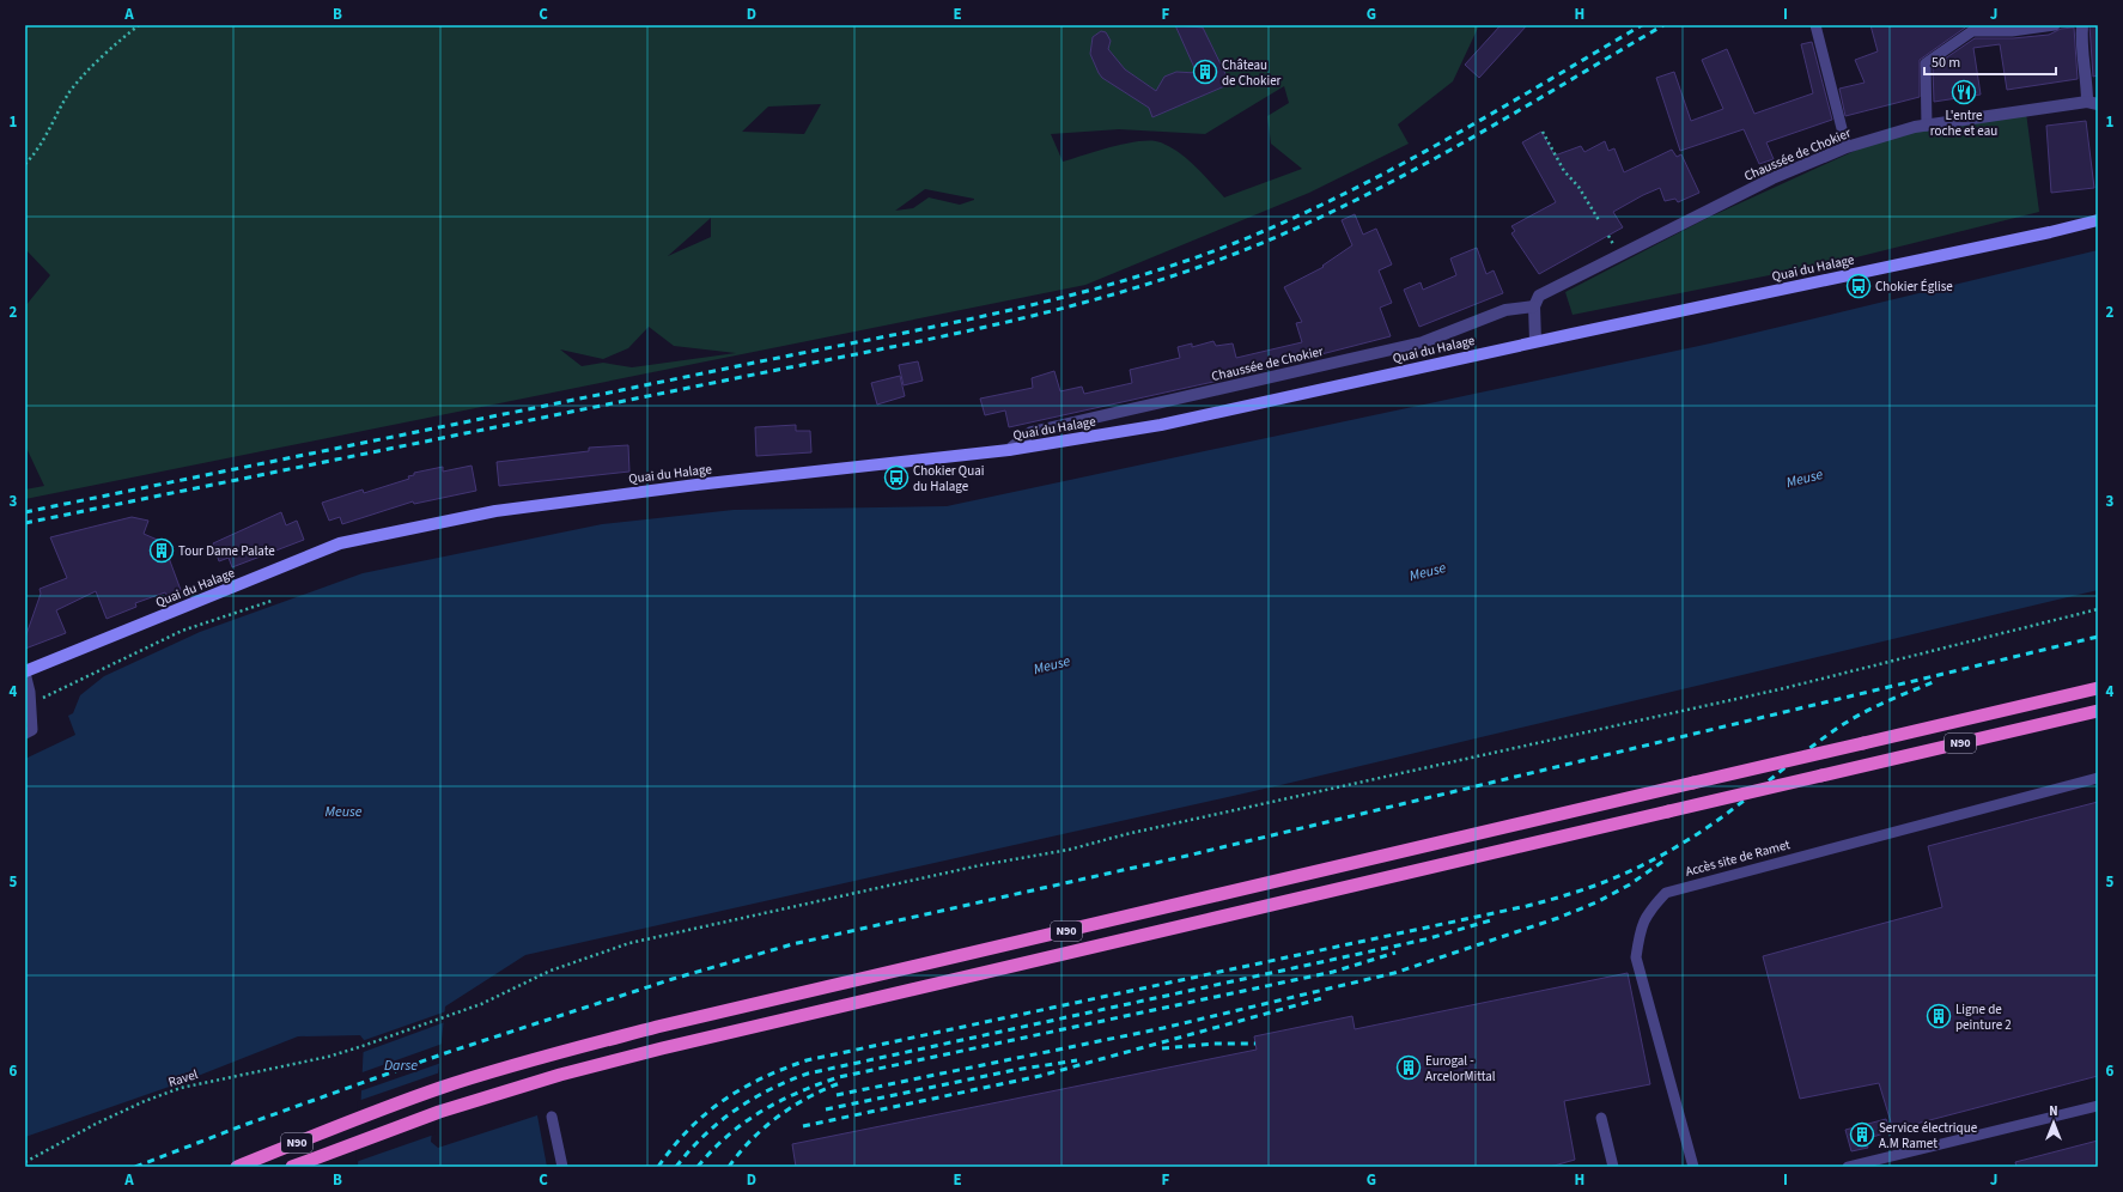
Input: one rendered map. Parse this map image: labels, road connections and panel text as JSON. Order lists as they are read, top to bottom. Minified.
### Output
{"streets":{"highway":["N90"],"main road":["Quai du Halage"],"street":["Chaussée de Chokier"],"lane":["Accès site de Ramet"],"path":["Ravel"]},"crossings":[["Chaussée de Chokier","Quai du Halage"]],"water":["Meuse","Darse"],"places":{"building":["Château de Chokier","Tour Dame Palate","Ligne de peinture 2","Eurogal - ArcelorMittal","Service électrique A.M Ramet"],"restaurant":["L'entre roche et eau"],"bus stop":["Chokier Église","Chokier Quai du Halage"]},"scale_bar":"50 m","north":"top","grid":{"columns":["A","B","C","D","E","F","G","H","I","J"],"rows":["1","2","3","4","5","6"]}}
